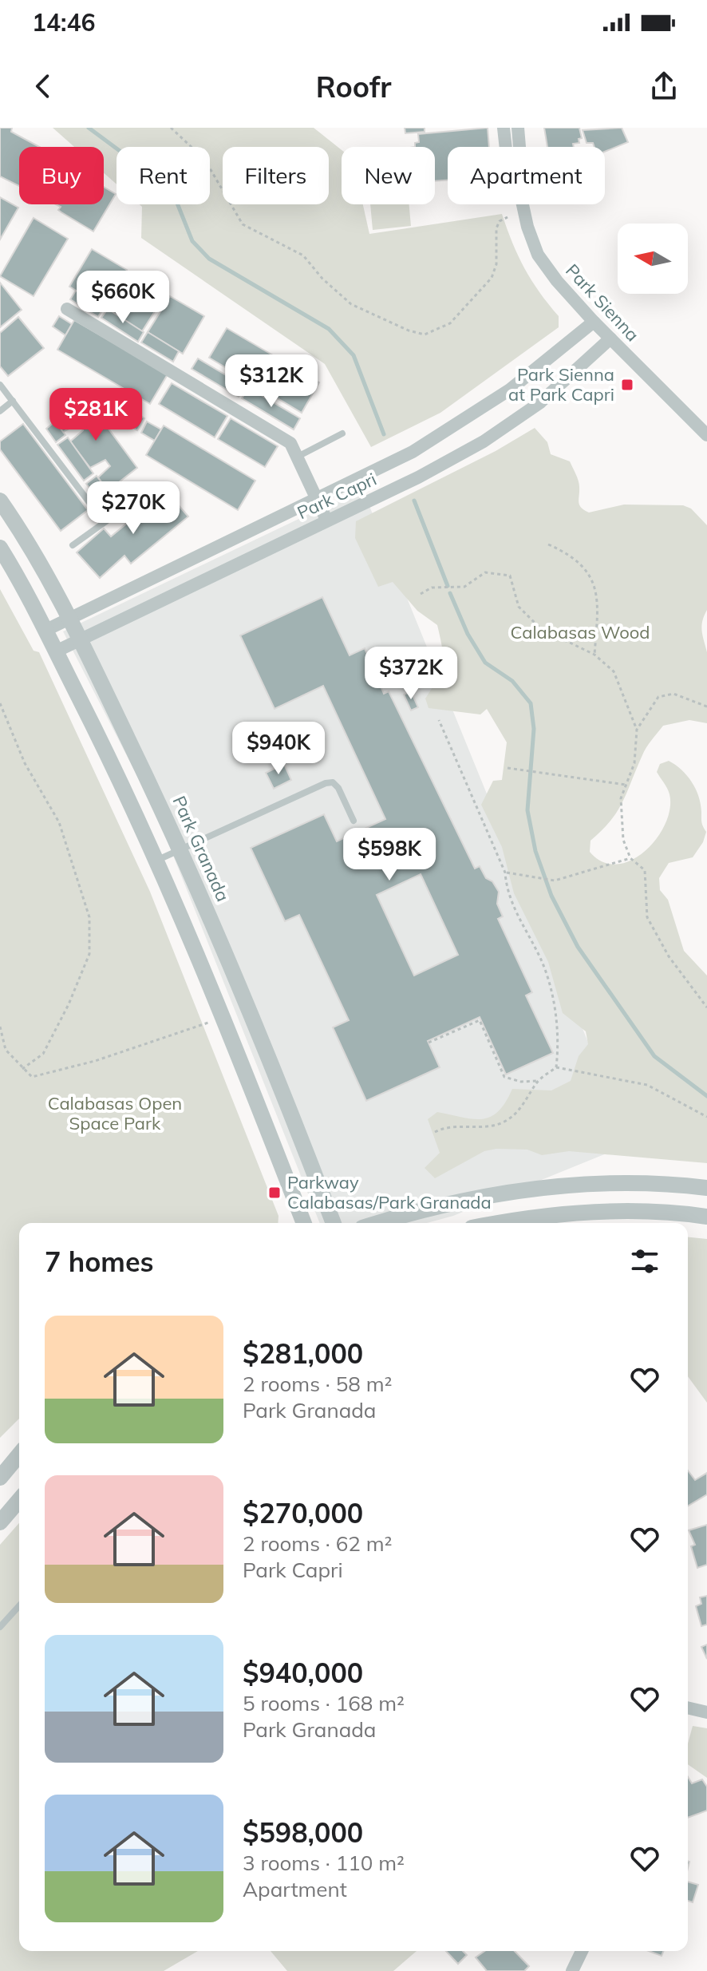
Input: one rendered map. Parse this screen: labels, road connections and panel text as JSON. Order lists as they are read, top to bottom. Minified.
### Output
{"streets":{"street":["Park Sienna","Park Capri","Park Granada"]},"crossings":[["Park Sienna","Park Capri"],["Park Capri","Park Granada"]],"parks":["Calabasas Wood","Calabasas Open Space Park"],"places":{"transit":["Park Sienna at Park Capri","Parkway Calabasas/Park Granada"]},"north":"left","page":{"status":"14:46","header":"Roofr","chip":["Buy","Rent","Filters","New","Apartment"],"price":["$660K","$312K","$281K","$270K","$372K","$940K","$598K"],"heading":"7 homes","list":[{"name":"$281,000","note":"2 rooms · 58 m² · Park Granada"},{"name":"$270,000","note":"2 rooms · 62 m² · Park Capri"},{"name":"$940,000","note":"5 rooms · 168 m² · Park Granada"},{"name":"$598,000","note":"3 rooms · 110 m² · Apartment"}]}}
